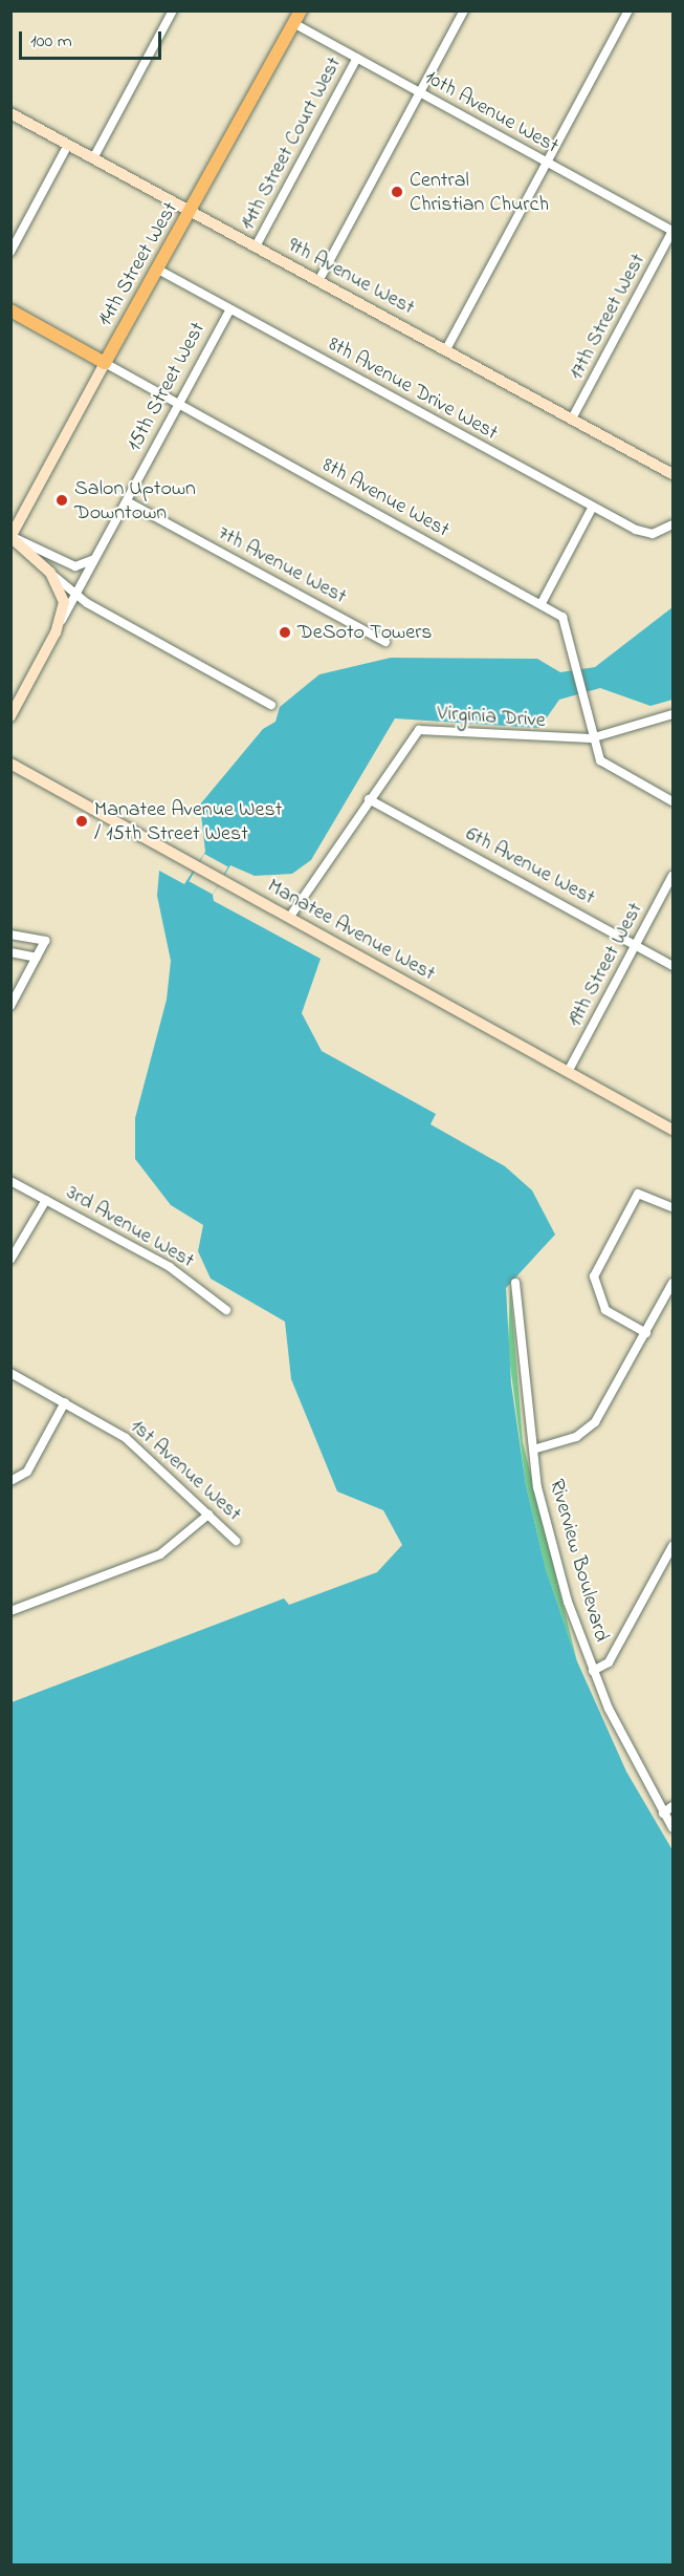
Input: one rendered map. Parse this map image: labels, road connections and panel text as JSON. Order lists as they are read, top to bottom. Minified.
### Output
{"streets":{"main road":["14th Street West","9th Avenue West","15th Street West","Manatee Avenue West"],"street":["10th Avenue West","14th Street Court West","17th Street West","8th Avenue Drive West","8th Avenue West","7th Avenue West","Virginia Drive","6th Avenue West","19th Street West","3rd Avenue West","1st Avenue West","Riverview Boulevard"]},"crossings":[["10th Avenue West","14th Street Court West"],["10th Avenue West","14th Street West"],["10th Avenue West","17th Street West"],["14th Street Court West","9th Avenue West"],["14th Street West","9th Avenue West"],["14th Street West","8th Avenue Drive West"],["14th Street West","8th Avenue West"],["9th Avenue West","17th Street West"],["15th Street West","8th Avenue Drive West"],["15th Street West","8th Avenue West"],["15th Street West","7th Avenue West"],["8th Avenue West","Virginia Drive"],["Virginia Drive","6th Avenue West"],["Virginia Drive","Manatee Avenue West"],["6th Avenue West","19th Street West"],["Manatee Avenue West","19th Street West"]],"places":["Central Christian Church","Salon Uptown Downtown","DeSoto Towers","Manatee Avenue West / 15th Street West"],"scale_bar":"100 m"}
